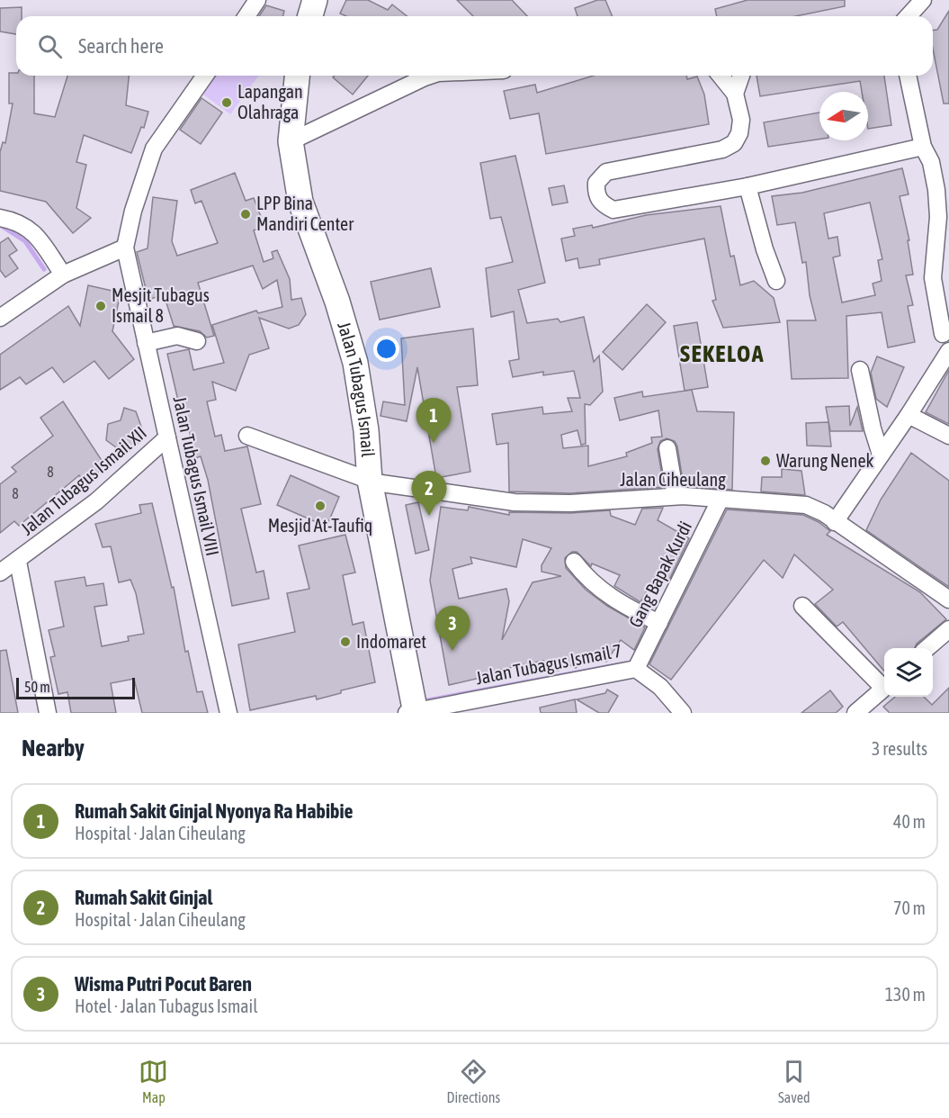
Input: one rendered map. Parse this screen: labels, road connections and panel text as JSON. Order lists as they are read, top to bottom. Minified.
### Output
{"streets":{"main road":["Jalan Tubagus Ismail"],"street":["Jalan Tubagus Ismail VIII","Jalan Ciheulang","Jalan Tubagus Ismail XII","Gang Bapak Kurdi","Jalan Tubagus Ismail 7"]},"crossings":[["Jalan Tubagus Ismail","Jalan Ciheulang"],["Jalan Tubagus Ismail","Jalan Tubagus Ismail 7"],["Jalan Tubagus Ismail VIII","Jalan Tubagus Ismail XII"],["Jalan Ciheulang","Gang Bapak Kurdi"],["Gang Bapak Kurdi","Jalan Tubagus Ismail 7"]],"districts":["SEKELOA"],"places":["Lapangan Olahraga","LPP Bina Mandiri Center","Mesjit Tubagus Ismail 8","Warung Nenek","Mesjid At-Taufiq","Indomaret"],"house_numbers":["8","8"],"scale_bar":"50 m","north":"left","page":{"search":"Search here","pins":["1","2","3"],"scale":"50 m","heading":["Nearby","3 results"],"list":[{"mark":"1","name":"Rumah Sakit Ginjal Nyonya Ra Habibie","note":"Hospital · Jalan Ciheulang","value":"40 m"},{"mark":"2","name":"Rumah Sakit Ginjal","note":"Hospital · Jalan Ciheulang","value":"70 m"},{"mark":"3","name":"Wisma Putri Pocut Baren","note":"Hotel · Jalan Tubagus Ismail","value":"130 m"}],"nav":["Map","Directions","Saved"]}}
